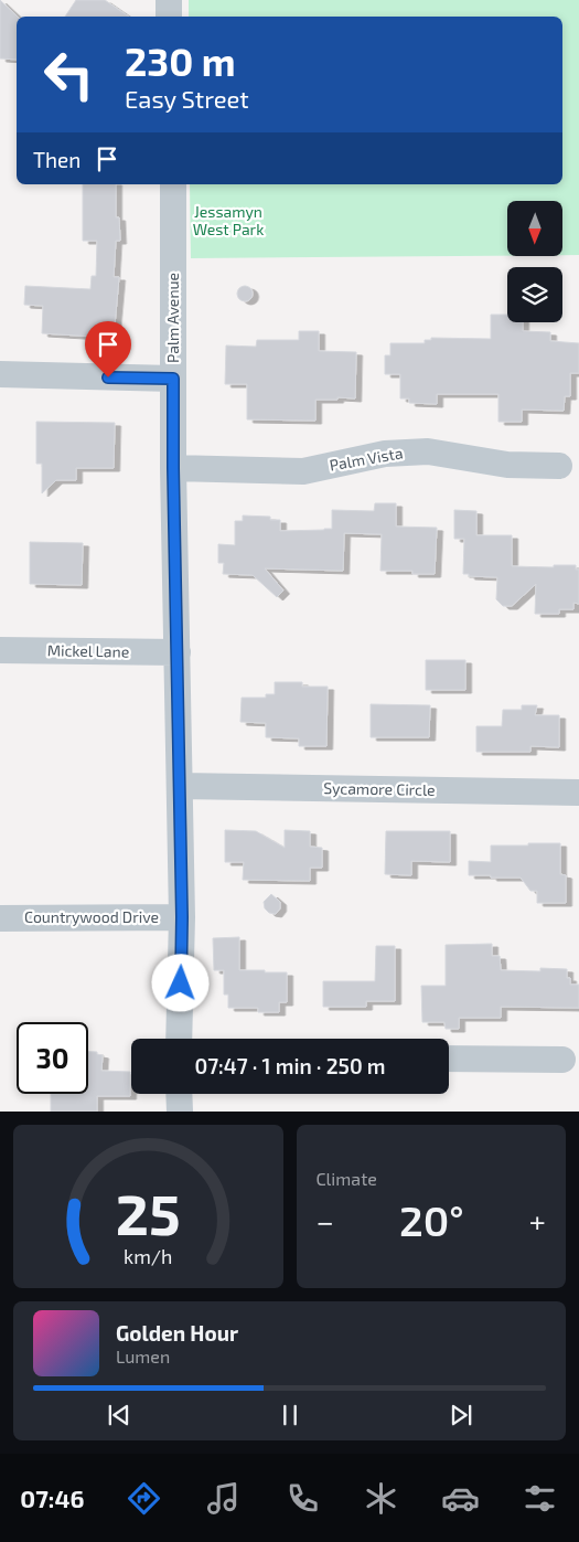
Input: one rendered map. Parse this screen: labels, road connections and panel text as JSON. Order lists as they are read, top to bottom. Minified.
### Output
{"streets":{"street":["Palm Avenue","Palm Vista","Mickel Lane","Sycamore Circle","Countrywood Drive"]},"crossings":[["Palm Avenue","Palm Vista"],["Palm Avenue","Mickel Lane"],["Palm Avenue","Sycamore Circle"],["Palm Avenue","Countrywood Drive"]],"parks":["Jessamyn West Park"],"north":"bottom","page":{"turn":["230 m","Easy Street"],"then":"Then","limit":"30","trip":"07:47 · 1 min · 250 m","tile":"Climate","heat":["−","20°","+"],"song":["Golden Hour","Lumen"],"tabs":"07:46","gauge":["25","km/h"]}}
